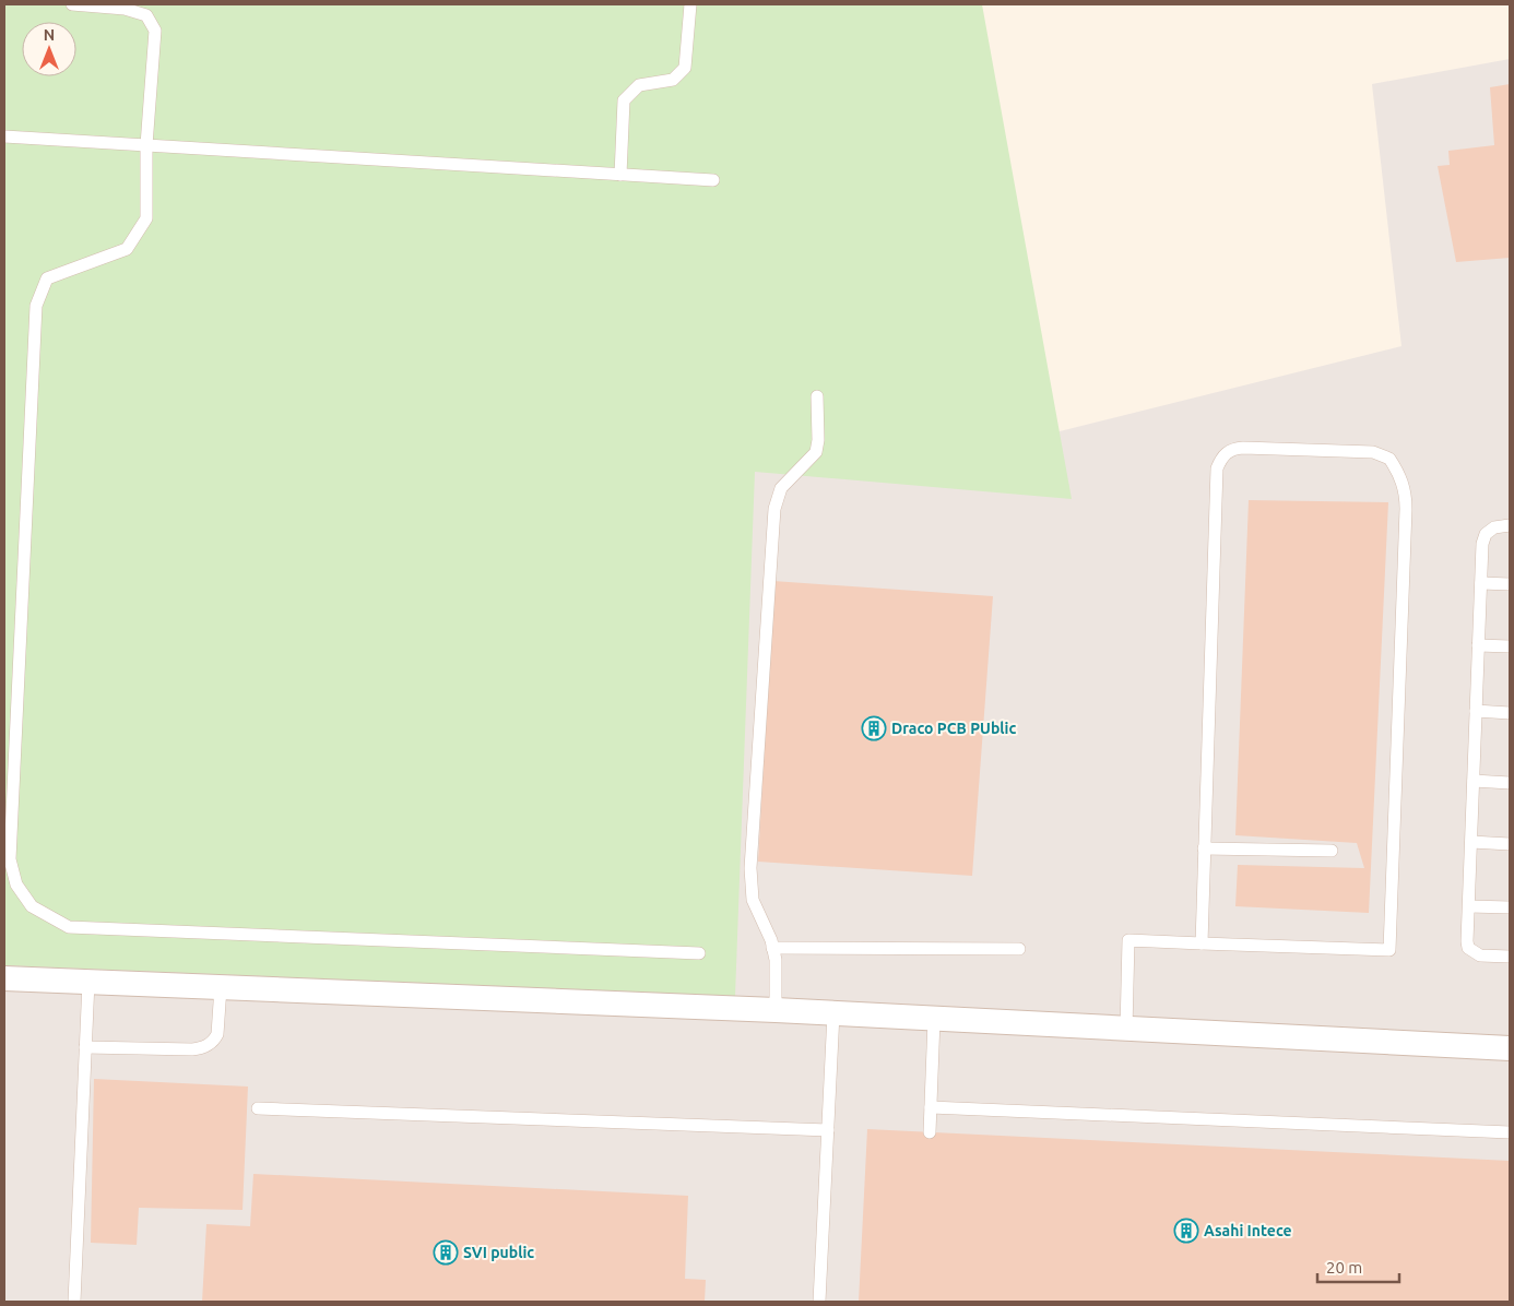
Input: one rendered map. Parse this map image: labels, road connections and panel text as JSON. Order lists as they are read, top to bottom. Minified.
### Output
{"places":{"building":["Draco PCB PUblic","Asahi Intece","SVI public"]},"scale_bar":"20 m","north":"top"}
